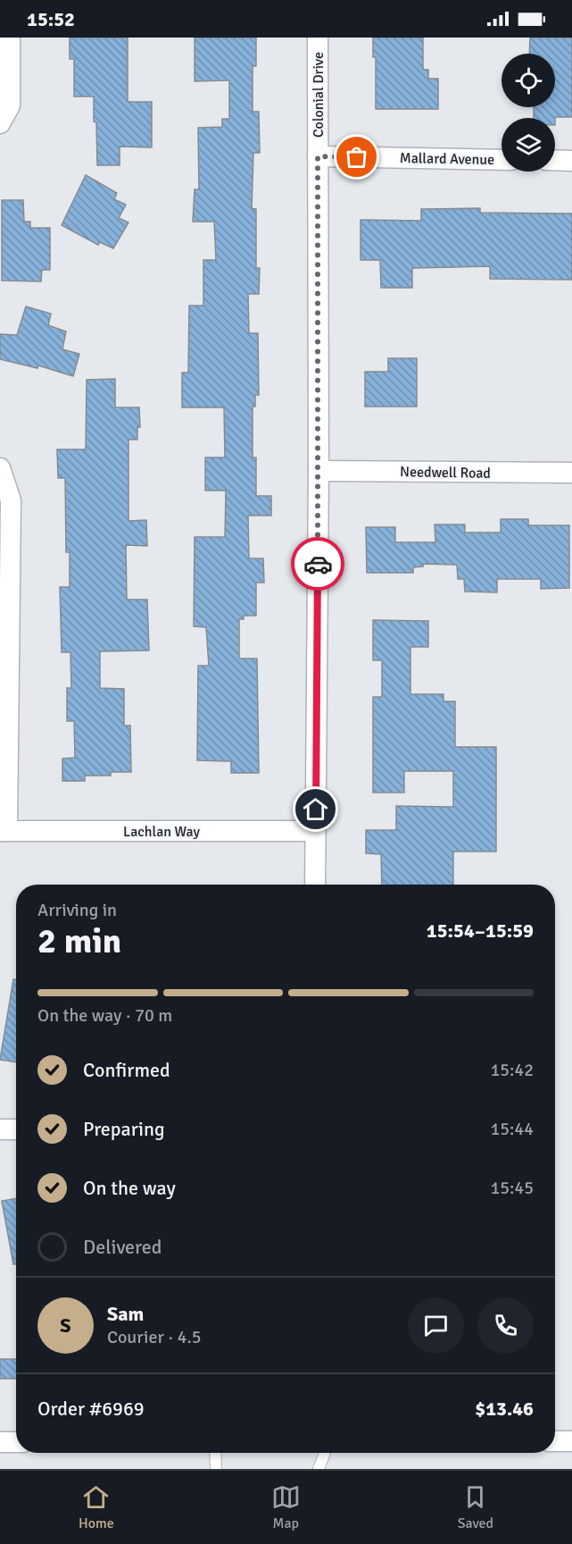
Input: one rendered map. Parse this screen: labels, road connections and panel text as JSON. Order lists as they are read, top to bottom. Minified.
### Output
{"streets":{"street":["Colonial Drive","Mallard Avenue","Needwell Road","Lachlan Way"]},"crossings":[["Colonial Drive","Mallard Avenue"],["Colonial Drive","Needwell Road"],["Colonial Drive","Lachlan Way"]],"page":{"status":"15:52","heading":["2 min","Arriving in","15:54–15:59"],"panel":["Sam","Courier · 4.5","Order #6969","$13.46"],"bar":"On the way · 70 m","list":[["Confirmed","15:42"],["Preparing","15:44"],["On the way","15:45"],"Delivered"],"round":"S","tabs":["Home","Map","Saved"]}}
